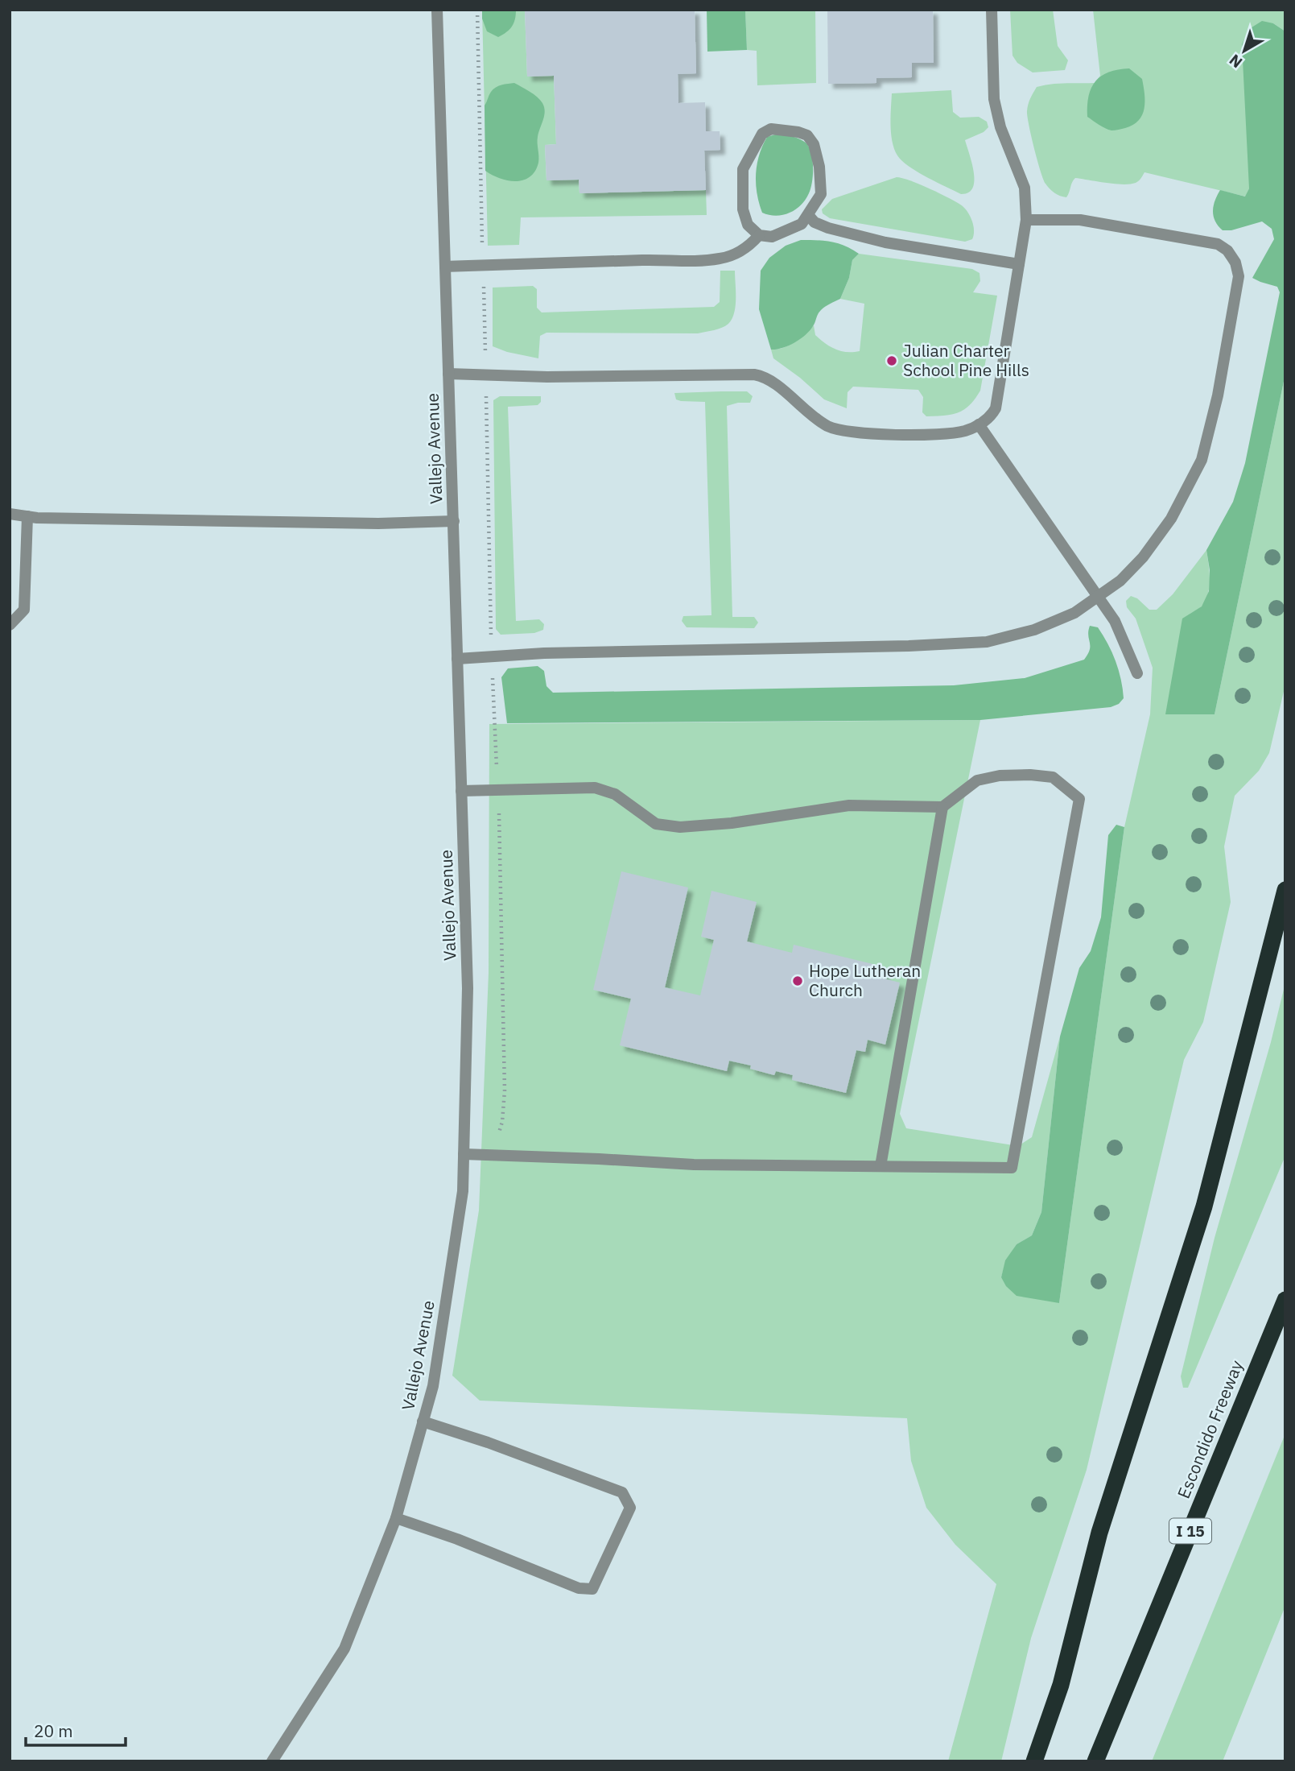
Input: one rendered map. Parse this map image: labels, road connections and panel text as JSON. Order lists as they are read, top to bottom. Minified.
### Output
{"streets":{"highway":["Escondido Freeway","I 15"],"street":["Vallejo Avenue"]},"places":["Julian Charter School Pine Hills","Hope Lutheran Church"],"scale_bar":"20 m","north":"bottom left"}
